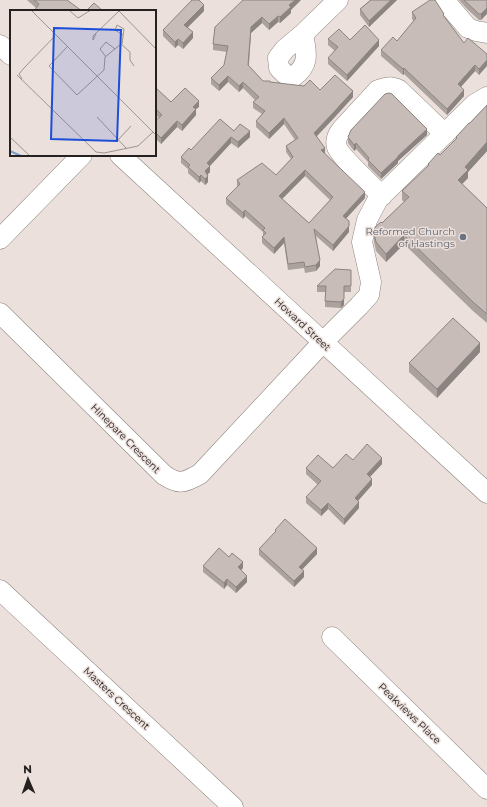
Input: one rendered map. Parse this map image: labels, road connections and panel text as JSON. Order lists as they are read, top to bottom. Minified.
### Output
{"streets":{"street":["Howard Street","Hinepare Crescent","Masters Crescent","Peakviews Place"]},"crossings":[["Howard Street","Hinepare Crescent"]],"places":["Reformed Church of Hastings"],"north":"top"}
